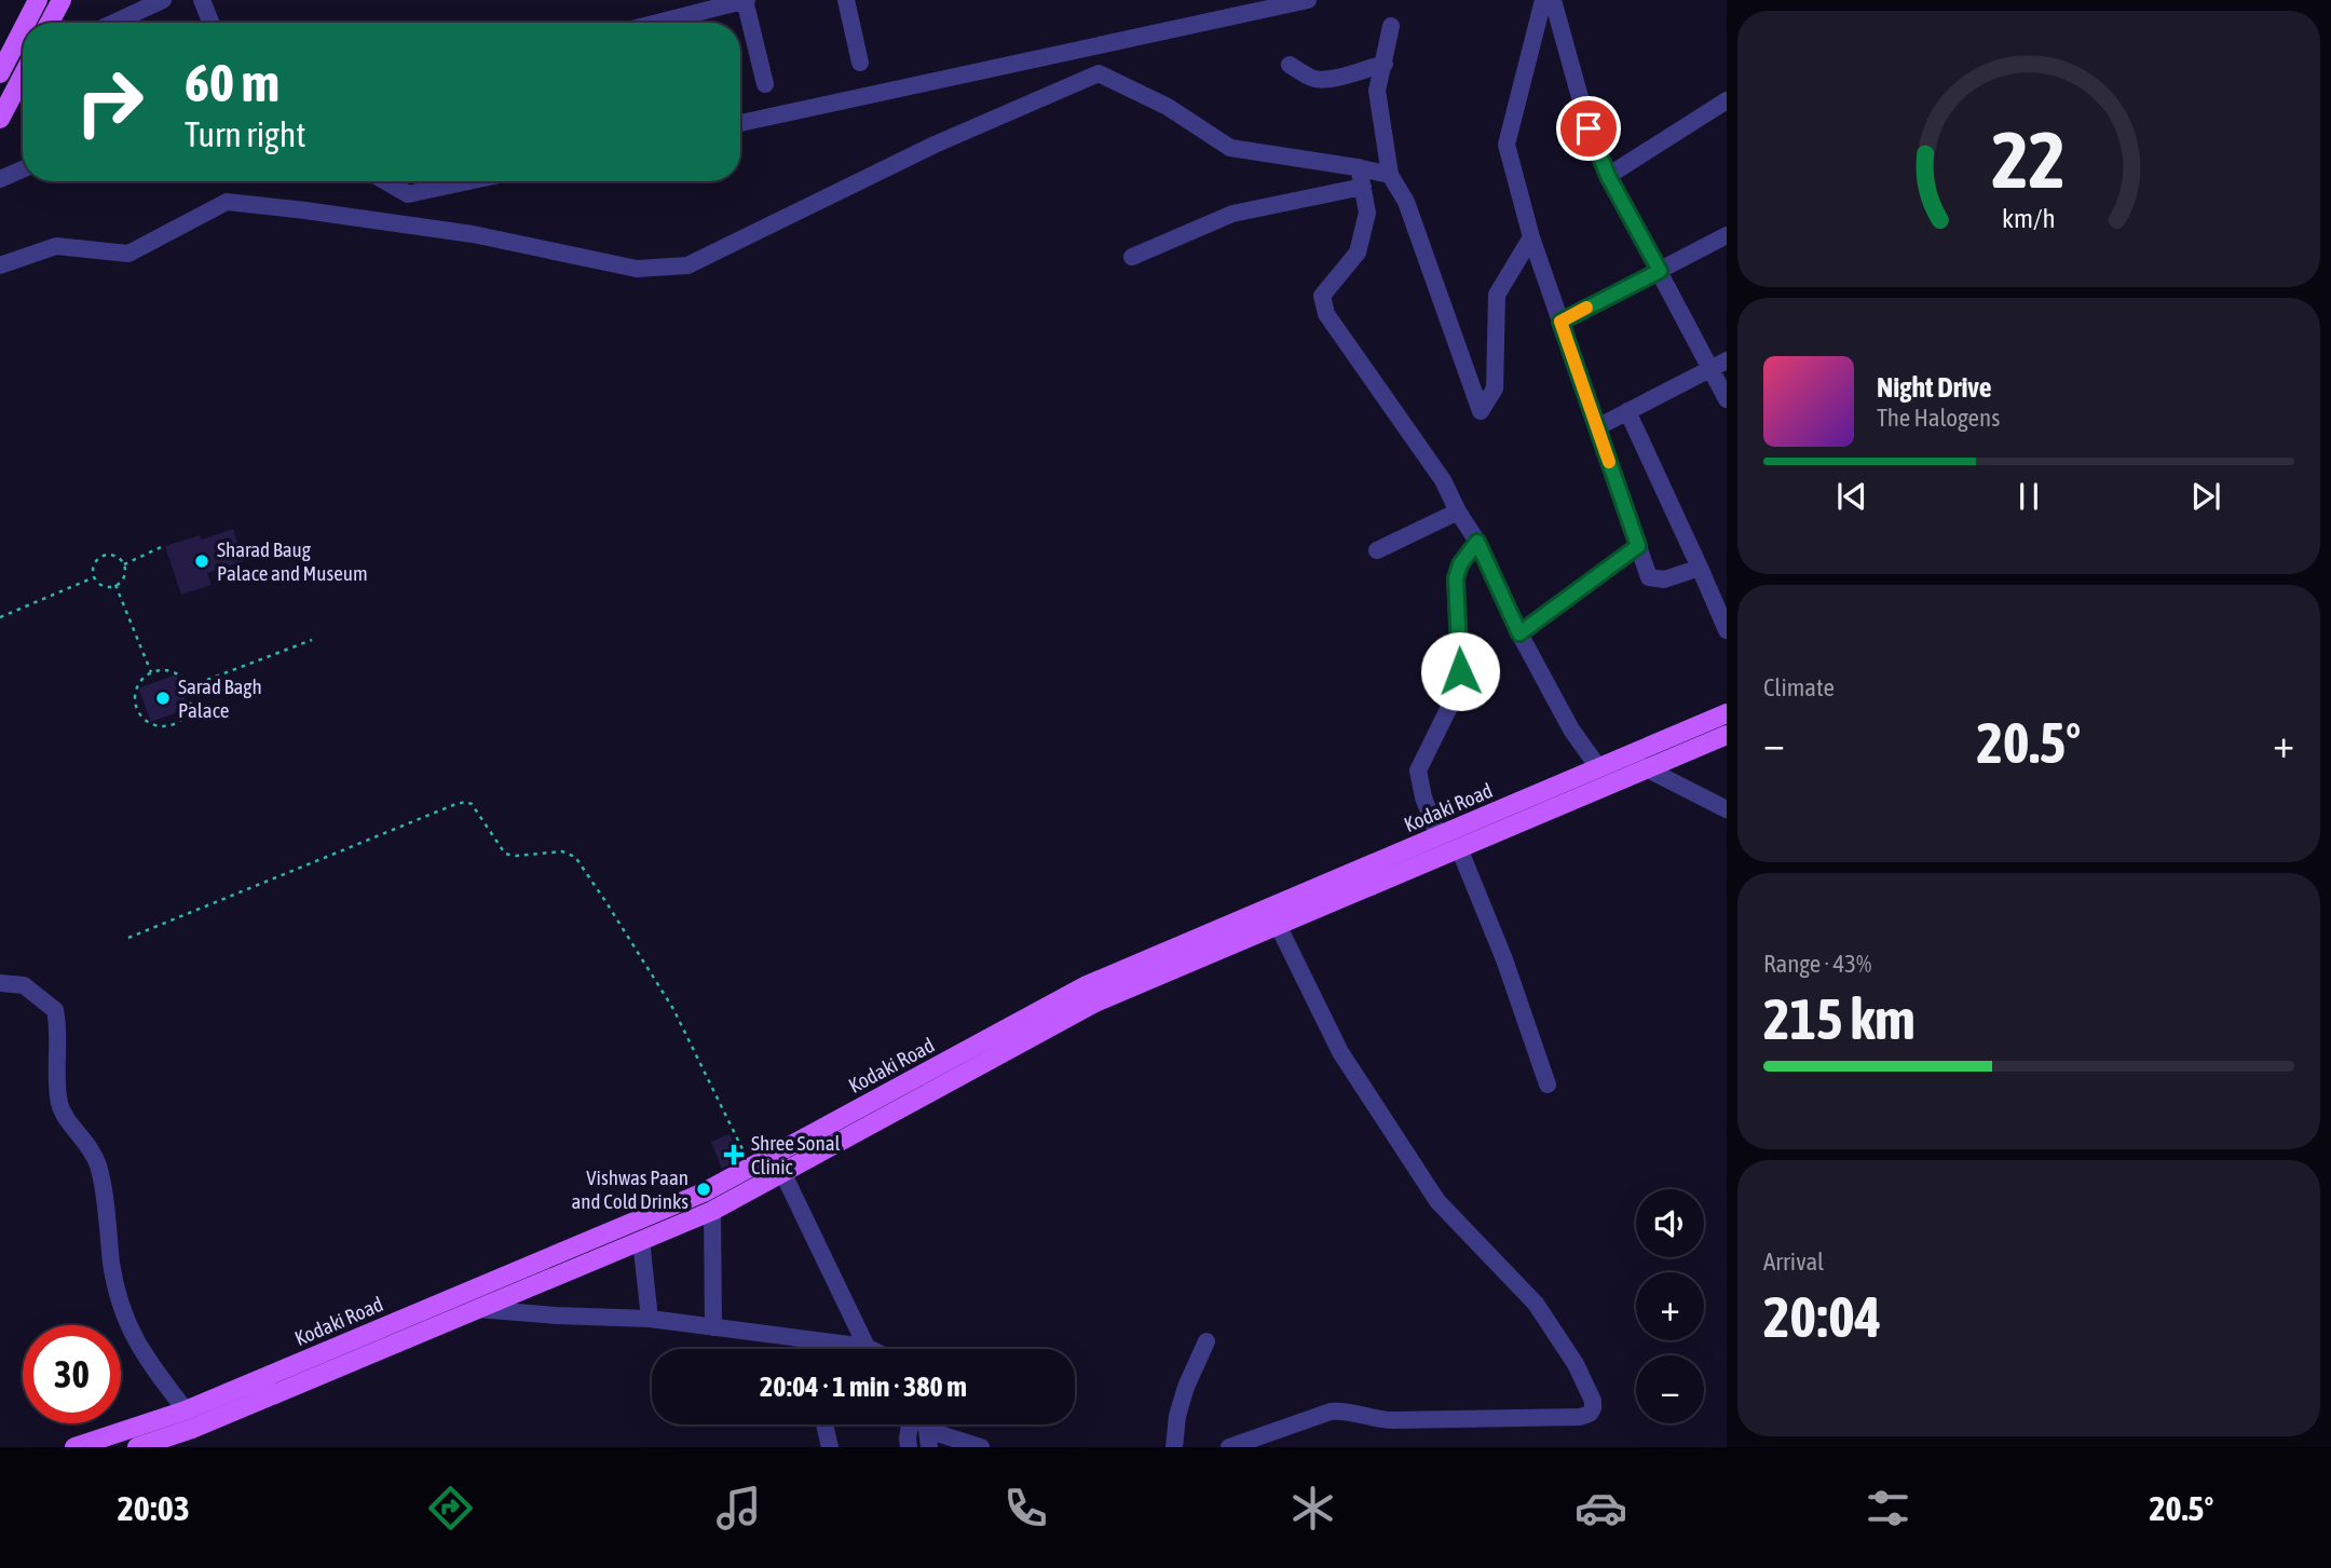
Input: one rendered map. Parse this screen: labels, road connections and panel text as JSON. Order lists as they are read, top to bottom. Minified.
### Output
{"streets":{"main road":["Kodaki Road"]},"places":{"other":["Sharad Baug Palace and Museum","Sarad Bagh Palace","Vishwas Paan and Cold Drinks"],"health":["Shree Sonal Clinic"]},"page":{"turn":["60 m","Turn right"],"song":["Night Drive","The Halogens"],"tile":["Climate",["Range · 43%","215 km"],["Arrival","20:04"]],"heat":["−","20.5°","+"],"map_buttons":["+","−"],"limit":"30","trip":"20:04 · 1 min · 380 m","tabs":["20:03","20.5°"],"gauge":["22","km/h"]}}
